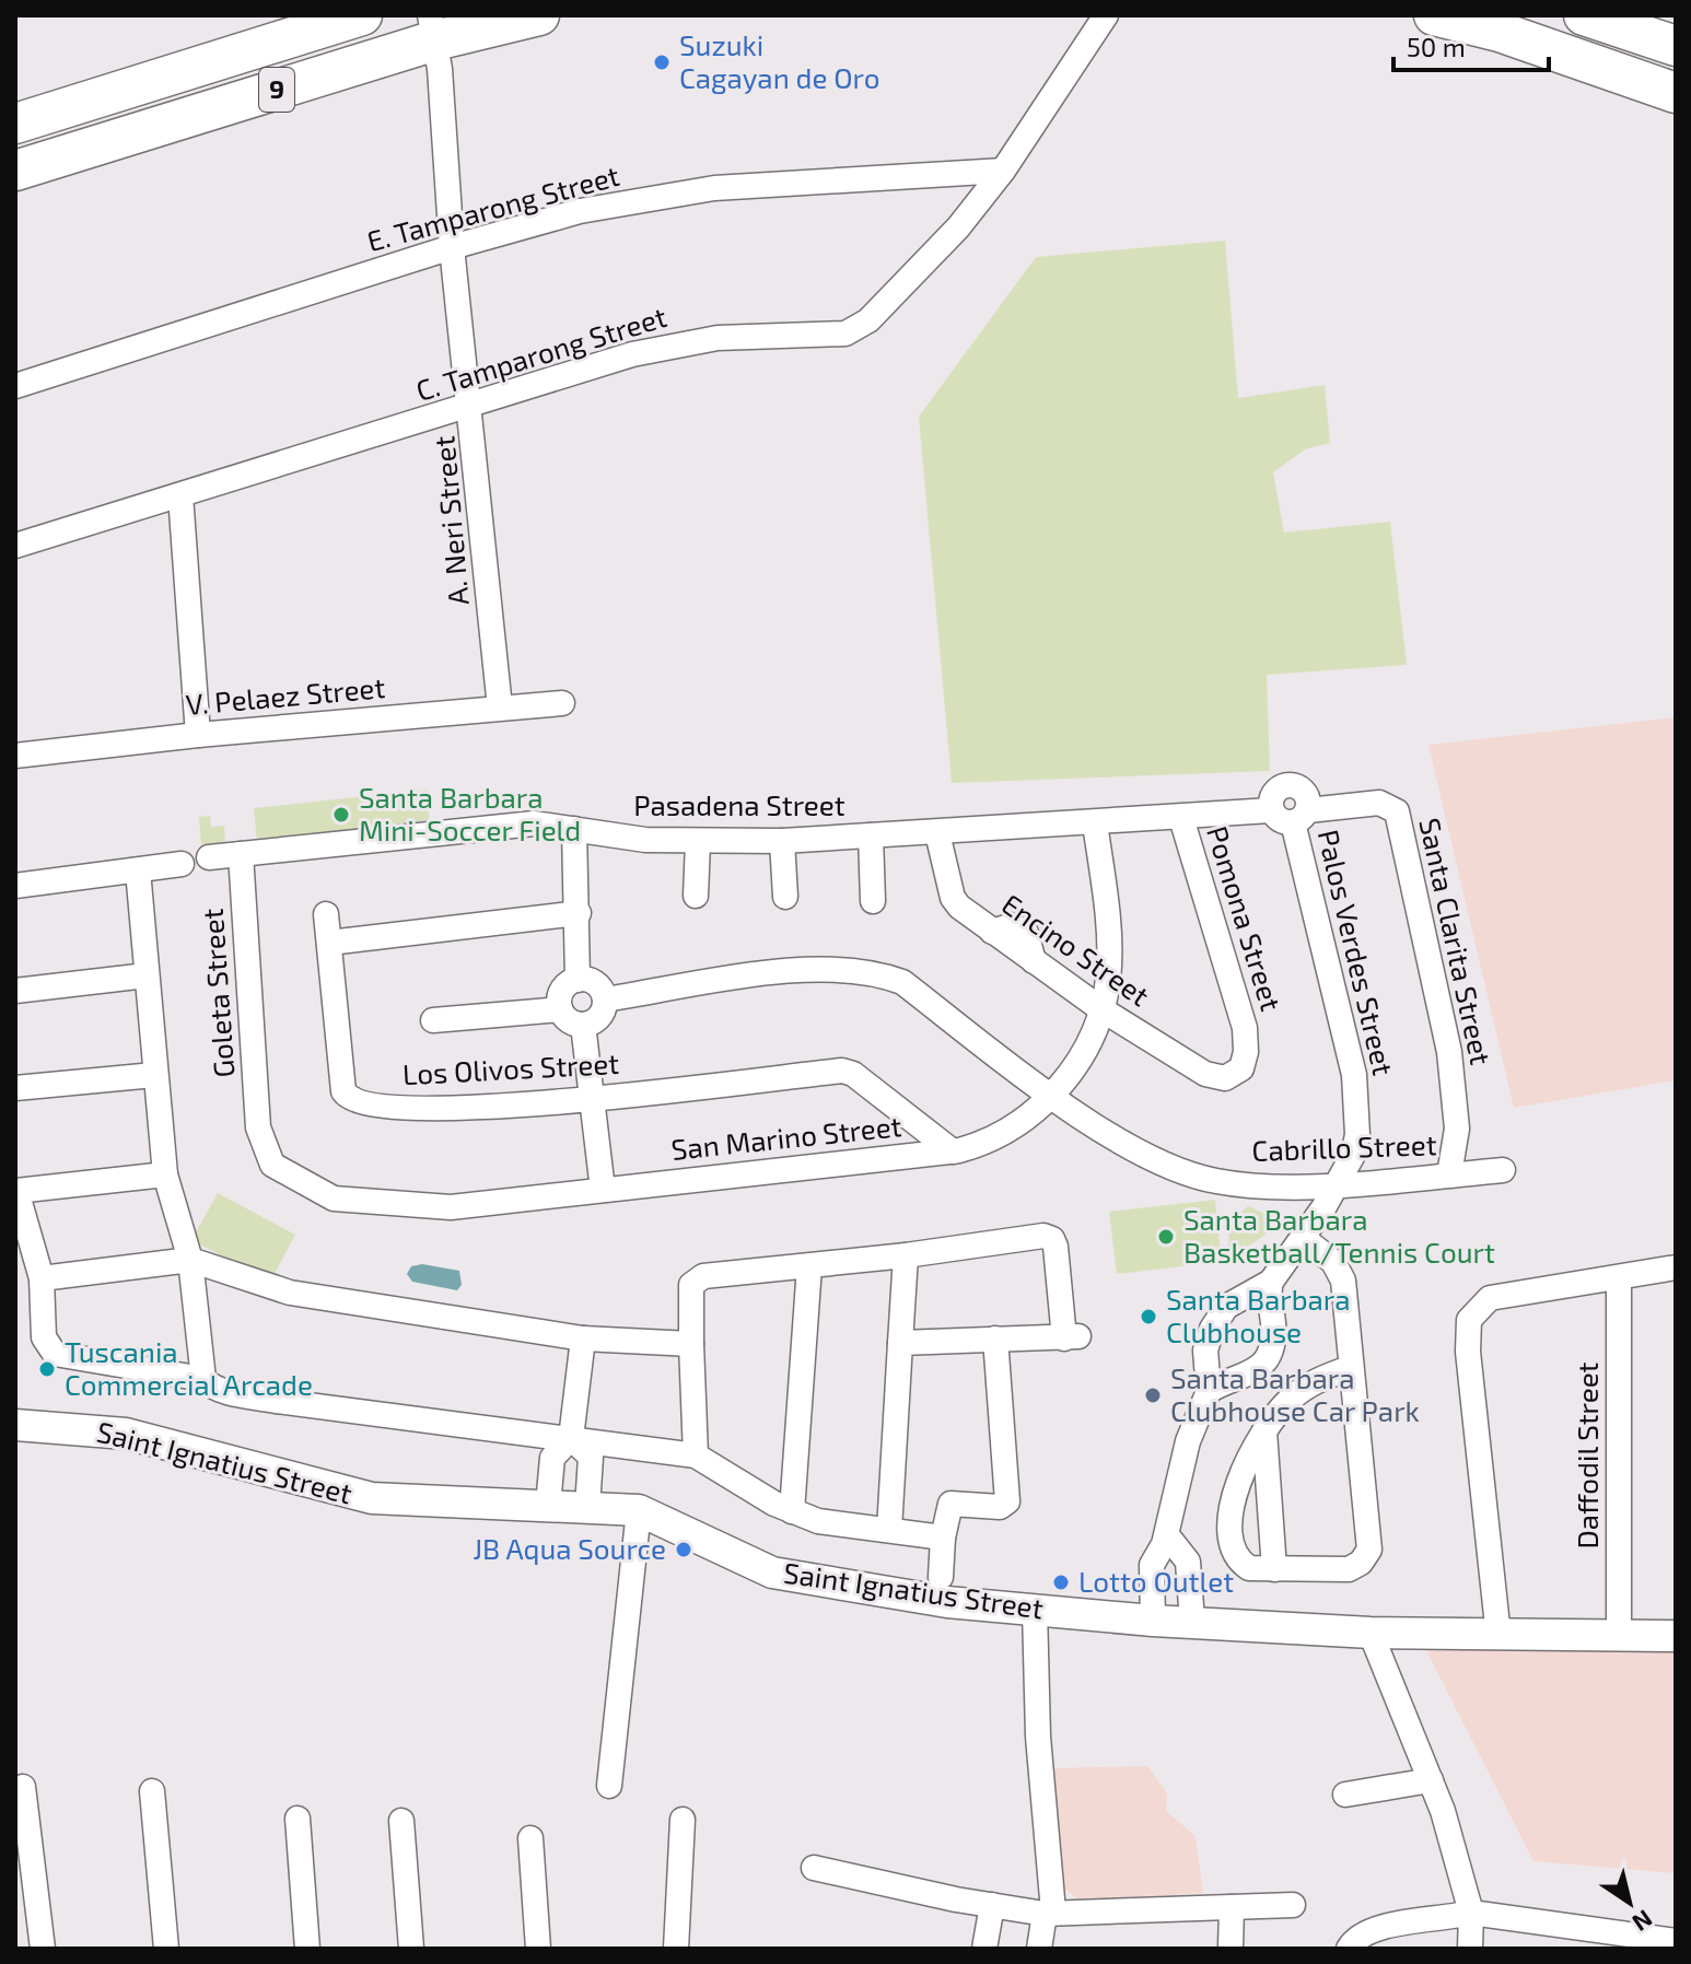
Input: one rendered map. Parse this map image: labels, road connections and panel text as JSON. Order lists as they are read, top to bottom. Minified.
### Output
{"streets":{"highway":["9"],"street":["E. Tamparong Street","C. Tamparong Street","A. Neri Street","V. Pelaez Street","Pasadena Street","Pomona Street","Santa Clarita Street","Encino Street","Palos Verdes Street","Goleta Street","Los Olivos Street","San Marino Street","Cabrillo Street","Daffodil Street","Saint Ignatius Street"]},"crossings":[["9","A. Neri Street"],["E. Tamparong Street","C. Tamparong Street"],["E. Tamparong Street","A. Neri Street"],["C. Tamparong Street","A. Neri Street"],["A. Neri Street","V. Pelaez Street"],["Pasadena Street","Pomona Street"],["Pasadena Street","Santa Clarita Street"],["Pasadena Street","Encino Street"],["Pasadena Street","Palos Verdes Street"],["Pasadena Street","Goleta Street"],["Pasadena Street","San Marino Street"],["Pomona Street","Encino Street"],["Santa Clarita Street","Palos Verdes Street"],["Santa Clarita Street","Cabrillo Street"],["Encino Street","San Marino Street"],["Palos Verdes Street","Cabrillo Street"],["Palos Verdes Street","Saint Ignatius Street"],["Goleta Street","San Marino Street"],["Los Olivos Street","San Marino Street"],["San Marino Street","Cabrillo Street"],["Daffodil Street","Saint Ignatius Street"]],"places":["Suzuki Cagayan de Oro","Santa Barbara Mini-Soccer Field","Santa Barbara Basketball/Tennis Court","Santa Barbara Clubhouse","Tuscania Commercial Arcade","Santa Barbara Clubhouse Car Park","JB Aqua Source","Lotto Outlet"],"scale_bar":"50 m","north":"bottom right"}
